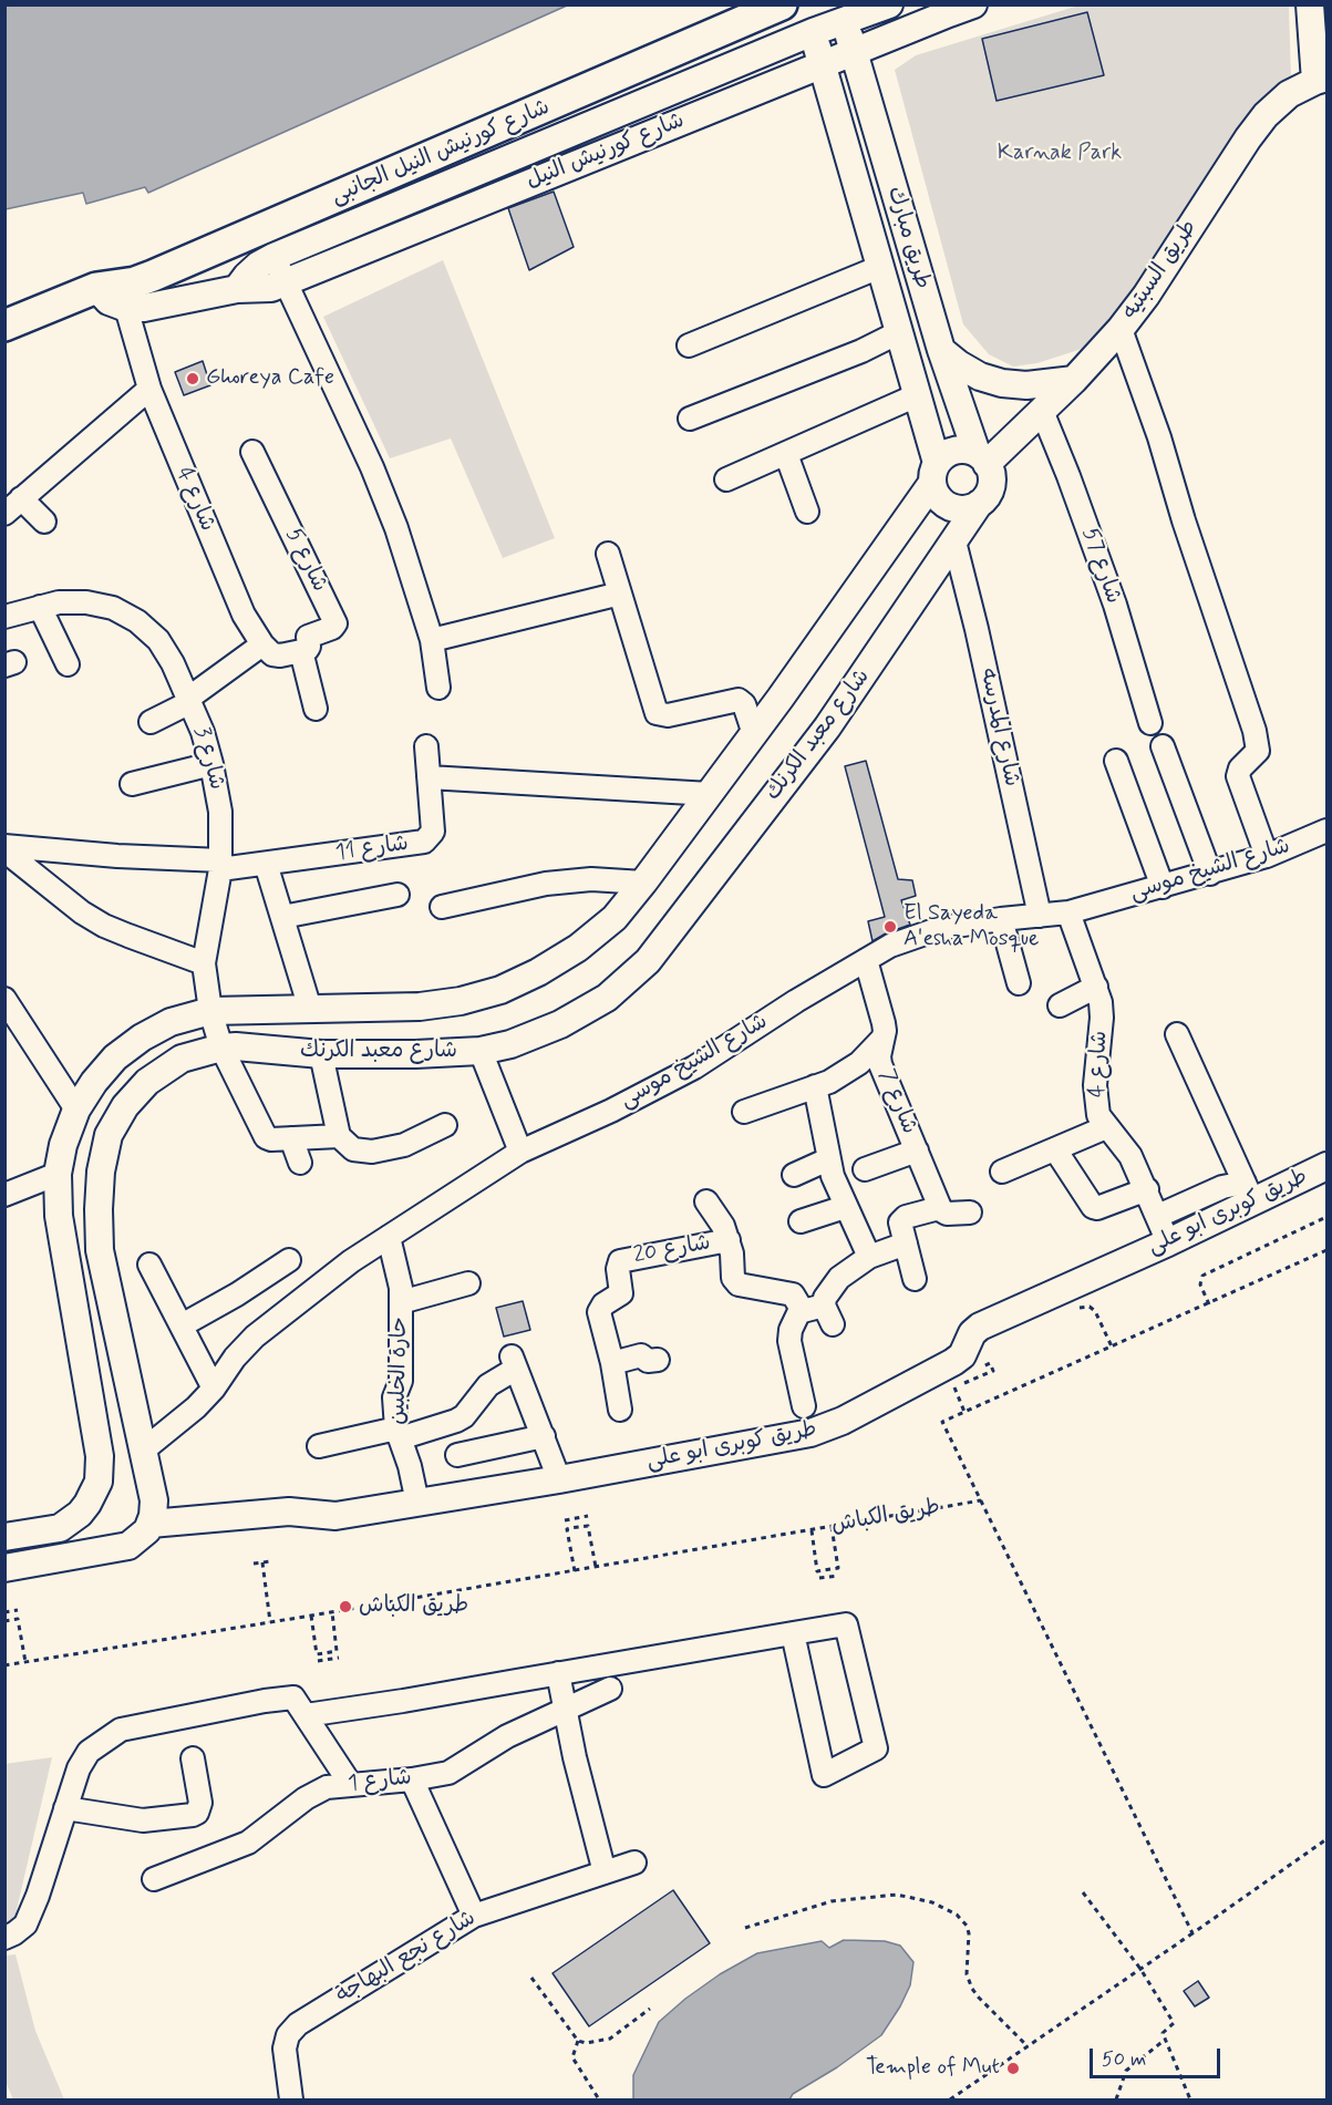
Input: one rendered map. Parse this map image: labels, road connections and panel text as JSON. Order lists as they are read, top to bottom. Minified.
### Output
{"streets":{"main road":["شارع كورنيش النيل الجانبى"],"street":["شارع كورنيش النيل","طريق مبارك","طريق السبتيه","شارع 4","شارع 5","شارع 57","شارع المدرسه","شارع معبد الكرنك","شارع 3","شارع 11","شارع الشيخ موسى","شارع 7","طريق كوبرى ابو على","شارع 20","حارة الخلبين","شارع 1","شارع نجع البهاجة"],"path":["طريق الكباش"]},"crossings":[["شارع كورنيش النيل","طريق مبارك"],["شارع كورنيش النيل","شارع 4"],["طريق مبارك","طريق السبتيه"],["طريق مبارك","شارع معبد الكرنك"],["طريق السبتيه","شارع 57"],["طريق السبتيه","شارع معبد الكرنك"],["شارع 4","شارع الشيخ موسى"],["شارع 4","طريق كوبرى ابو على"],["شارع المدرسه","شارع معبد الكرنك"],["شارع المدرسه","شارع الشيخ موسى"],["شارع معبد الكرنك","شارع 3"],["شارع معبد الكرنك","شارع الشيخ موسى"],["شارع معبد الكرنك","طريق كوبرى ابو على"],["شارع 3","شارع 11"],["شارع الشيخ موسى","شارع 7"],["شارع الشيخ موسى","حارة الخلبين"],["طريق كوبرى ابو على","حارة الخلبين"]],"parks":["Karnak Park"],"places":["Ghoreya Cafe","El Sayeda A'esha Mosque","طريق الكباش","Temple of Mut"],"scale_bar":"50 m"}
